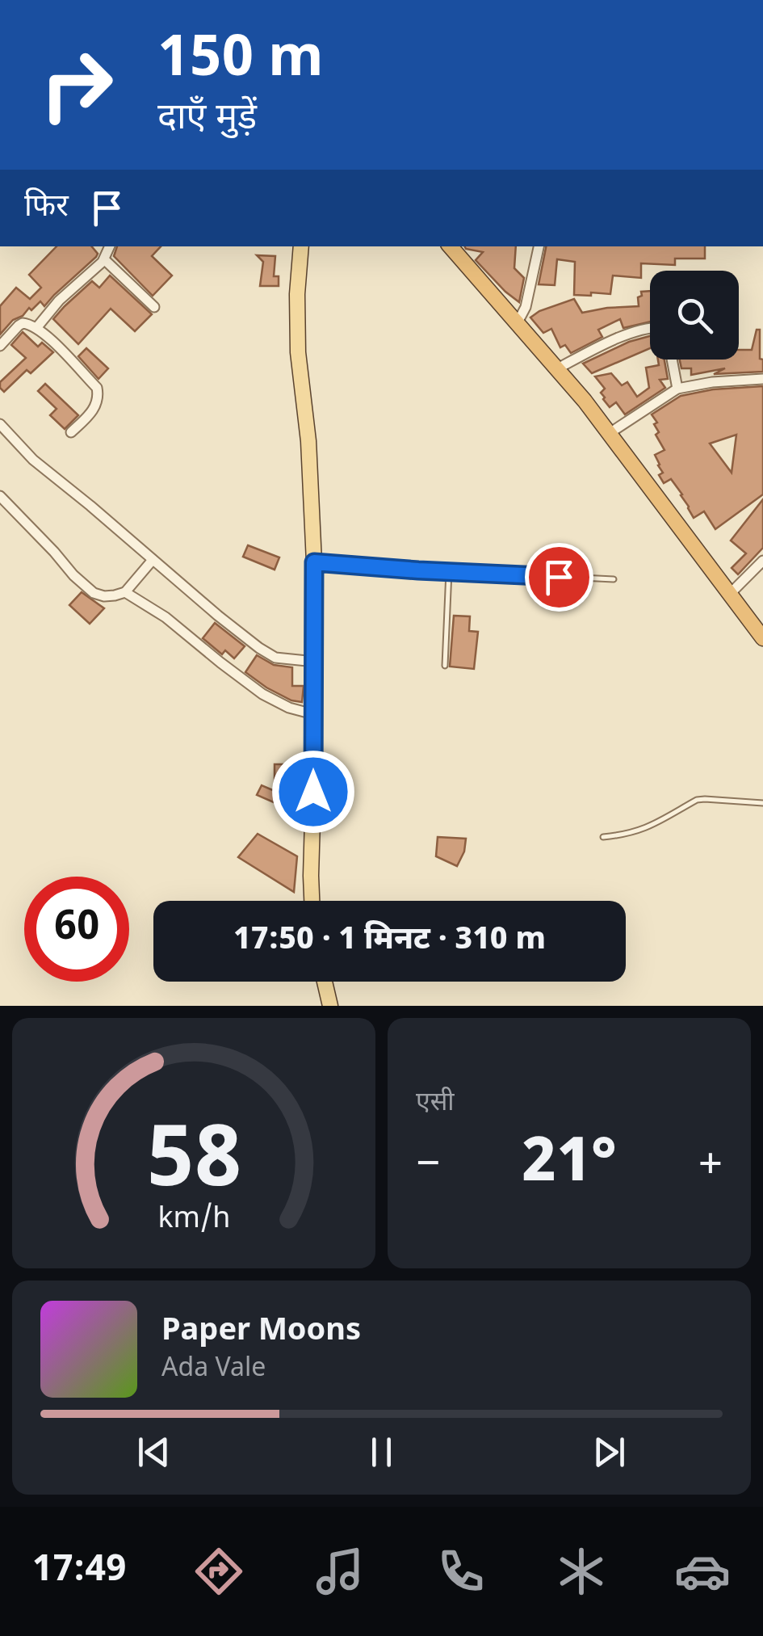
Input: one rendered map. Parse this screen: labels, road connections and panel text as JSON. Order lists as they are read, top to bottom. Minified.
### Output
{"page":{"turn":["150 m","दाएँ मुड़ें"],"then":"फिर","limit":"60","trip":"17:50 · 1 मिनट · 310 m","tile":"एसी","heat":["−","21°","+"],"song":["Paper Moons","Ada Vale"],"tabs":"17:49","gauge":["58","km/h"]}}
